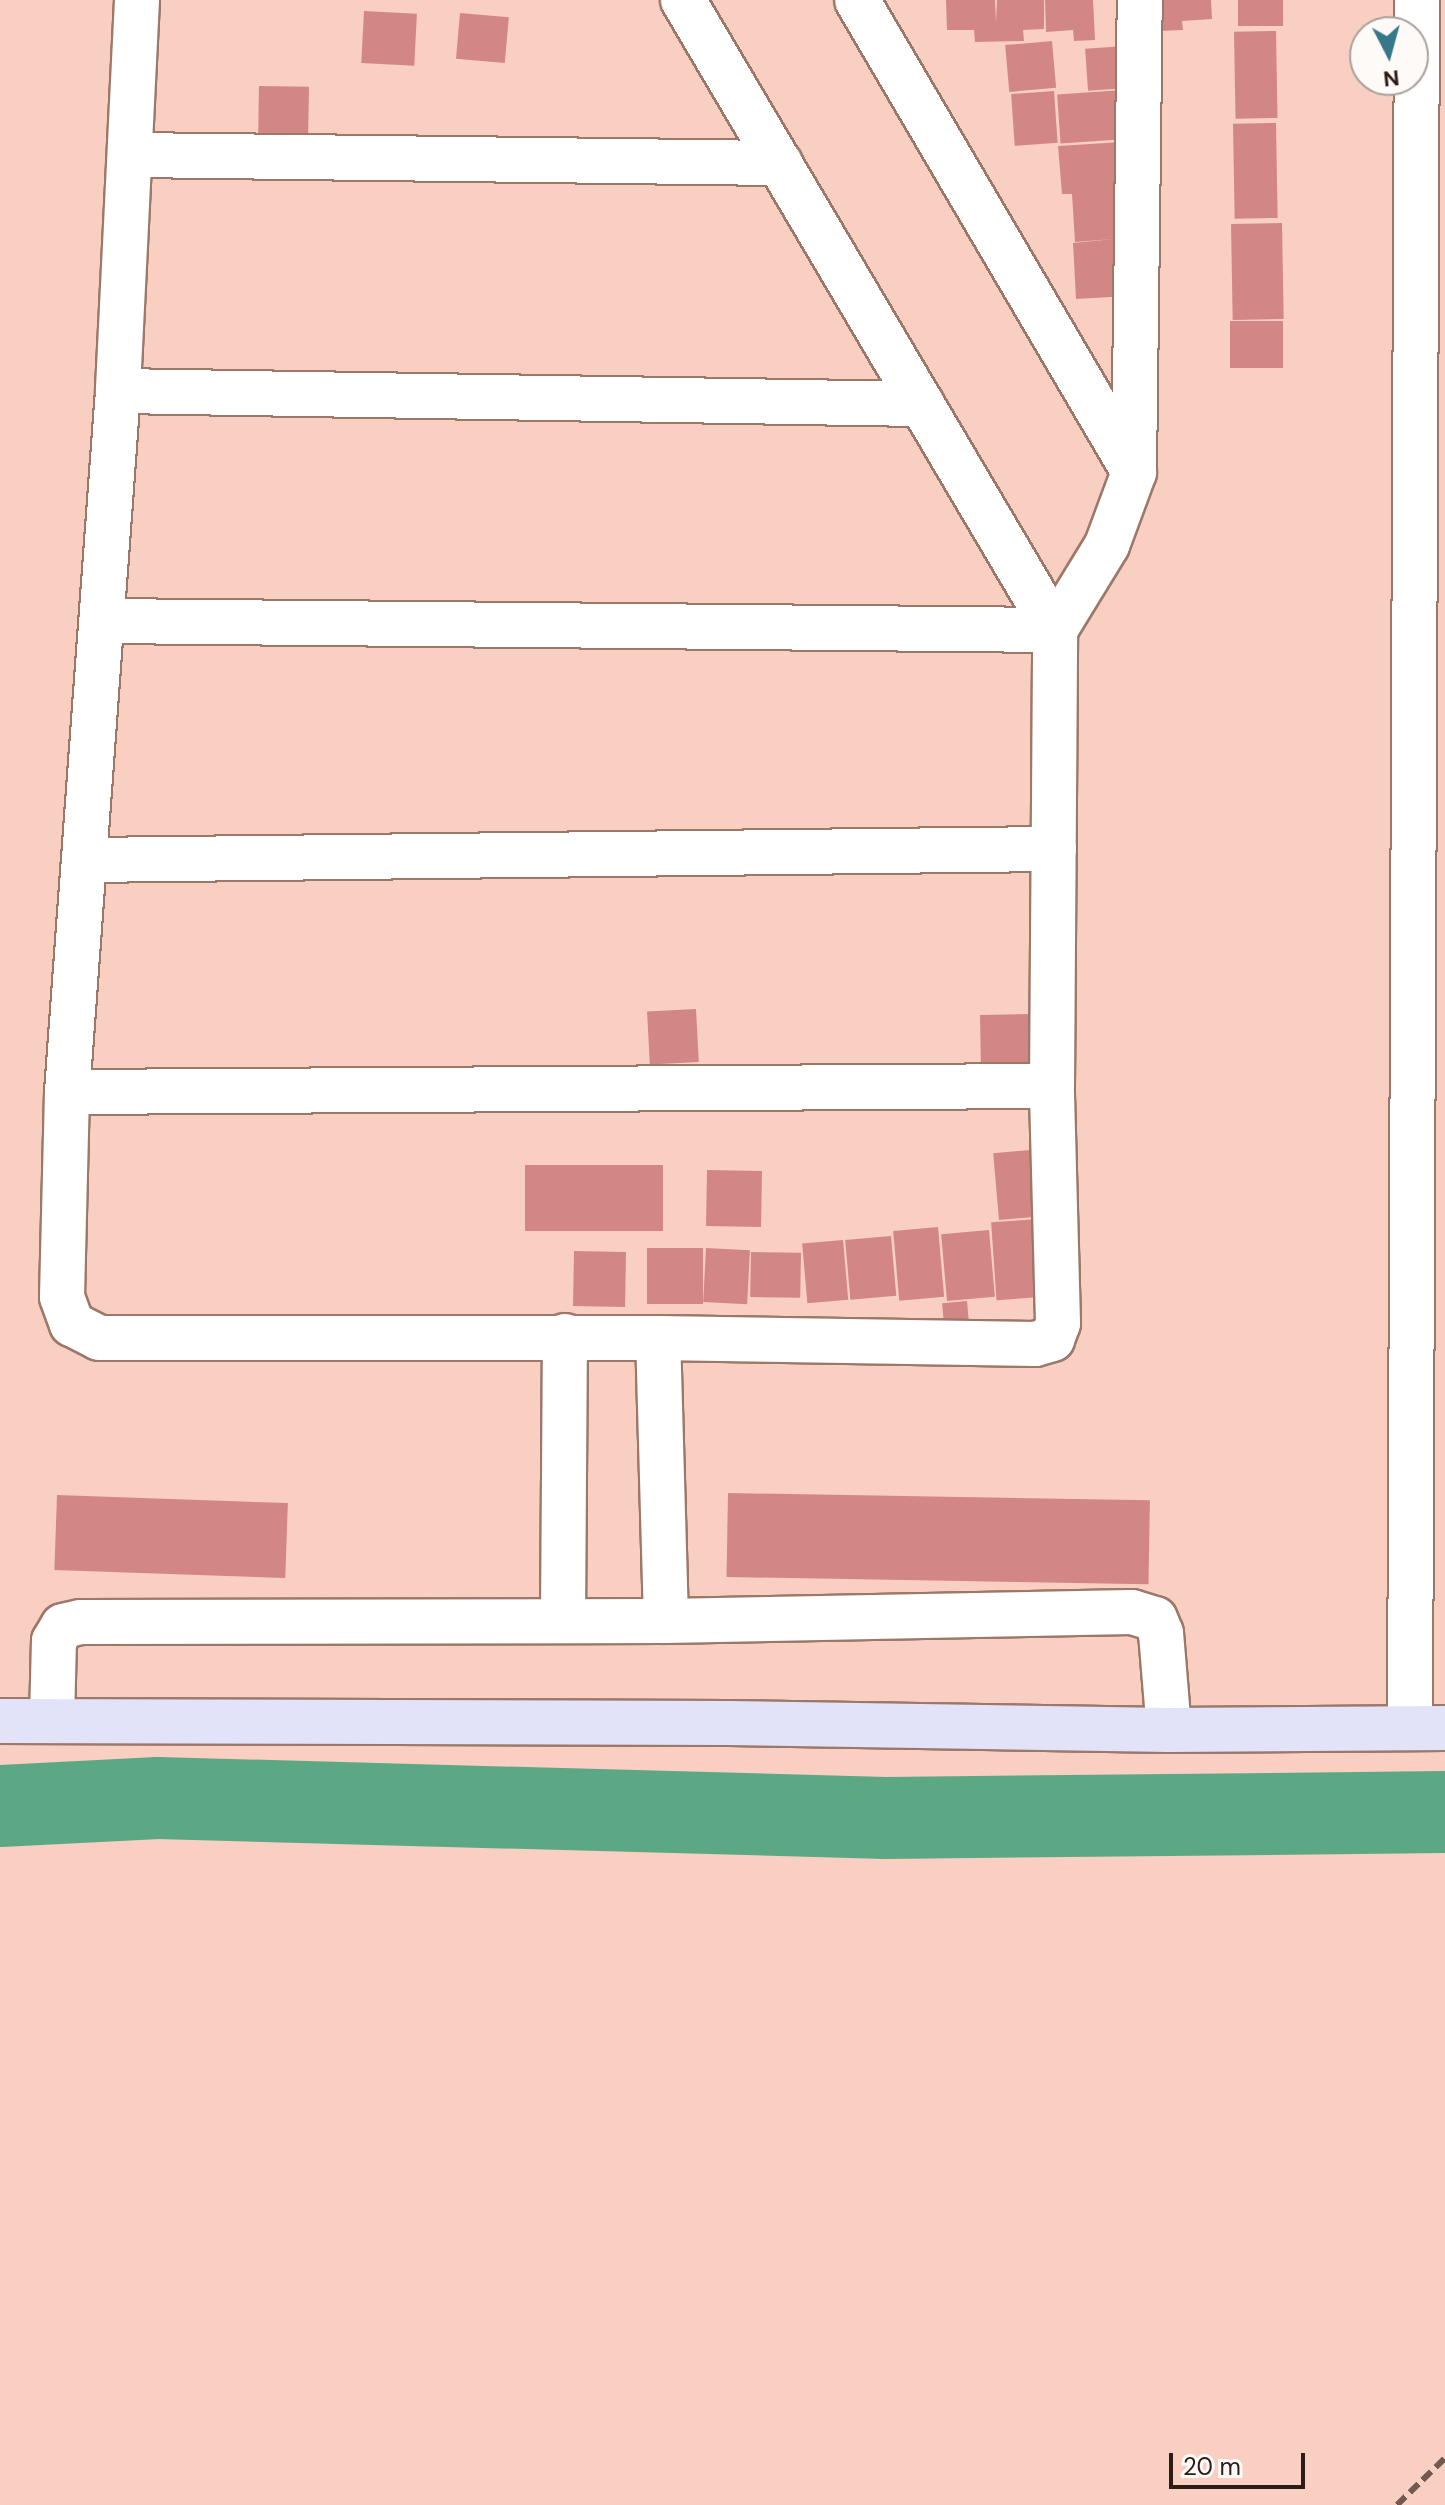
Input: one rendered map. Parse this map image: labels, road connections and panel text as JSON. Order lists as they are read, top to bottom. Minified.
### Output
{"scale_bar":"20 m","north":"bottom"}
